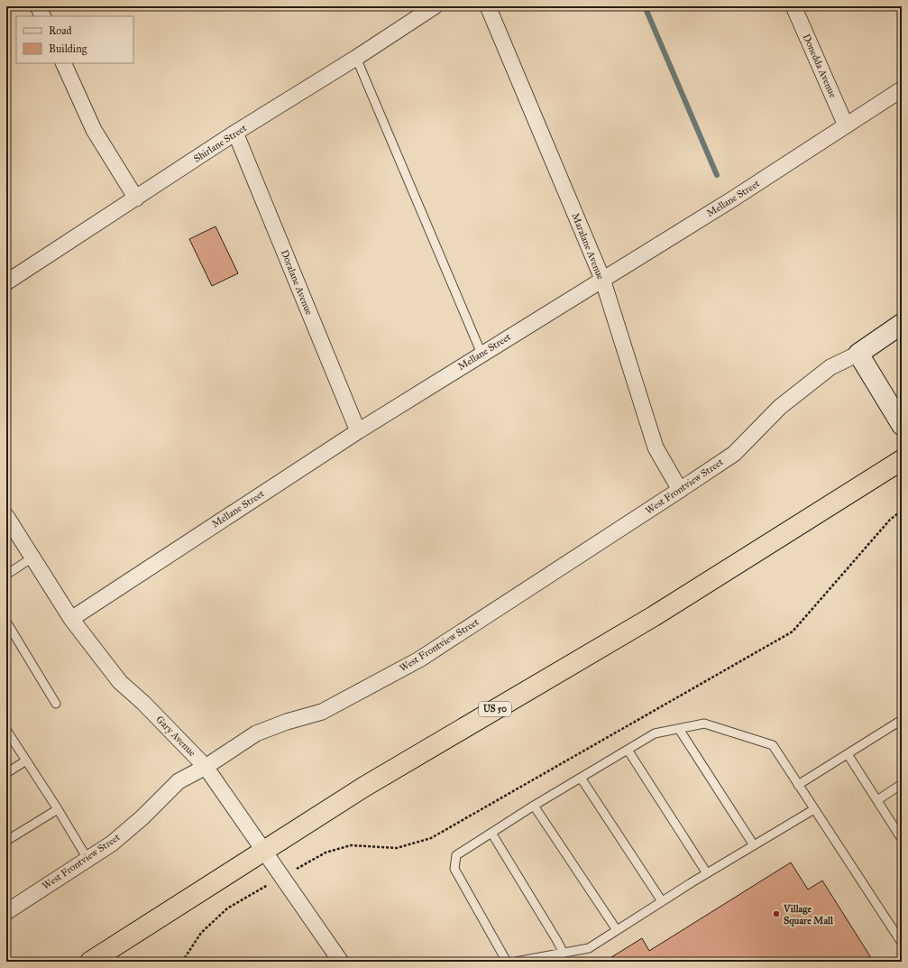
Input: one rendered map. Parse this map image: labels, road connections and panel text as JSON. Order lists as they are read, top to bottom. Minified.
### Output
{"streets":{"highway":["US 50"],"street":["Donedda Avenue","Shirlane Street","Mellane Street","Maralane Avenue","Doralane Avenue","West Frontview Street","Gary Avenue"]},"crossings":[["Donedda Avenue","Mellane Street"],["Shirlane Street","Doralane Avenue"],["Mellane Street","Maralane Avenue"],["Mellane Street","Doralane Avenue"],["Mellane Street","Gary Avenue"],["Maralane Avenue","West Frontview Street"],["West Frontview Street","Gary Avenue"],["US 50","Gary Avenue"]],"places":["Village Square Mall"],"legend":["Road","Building"]}
